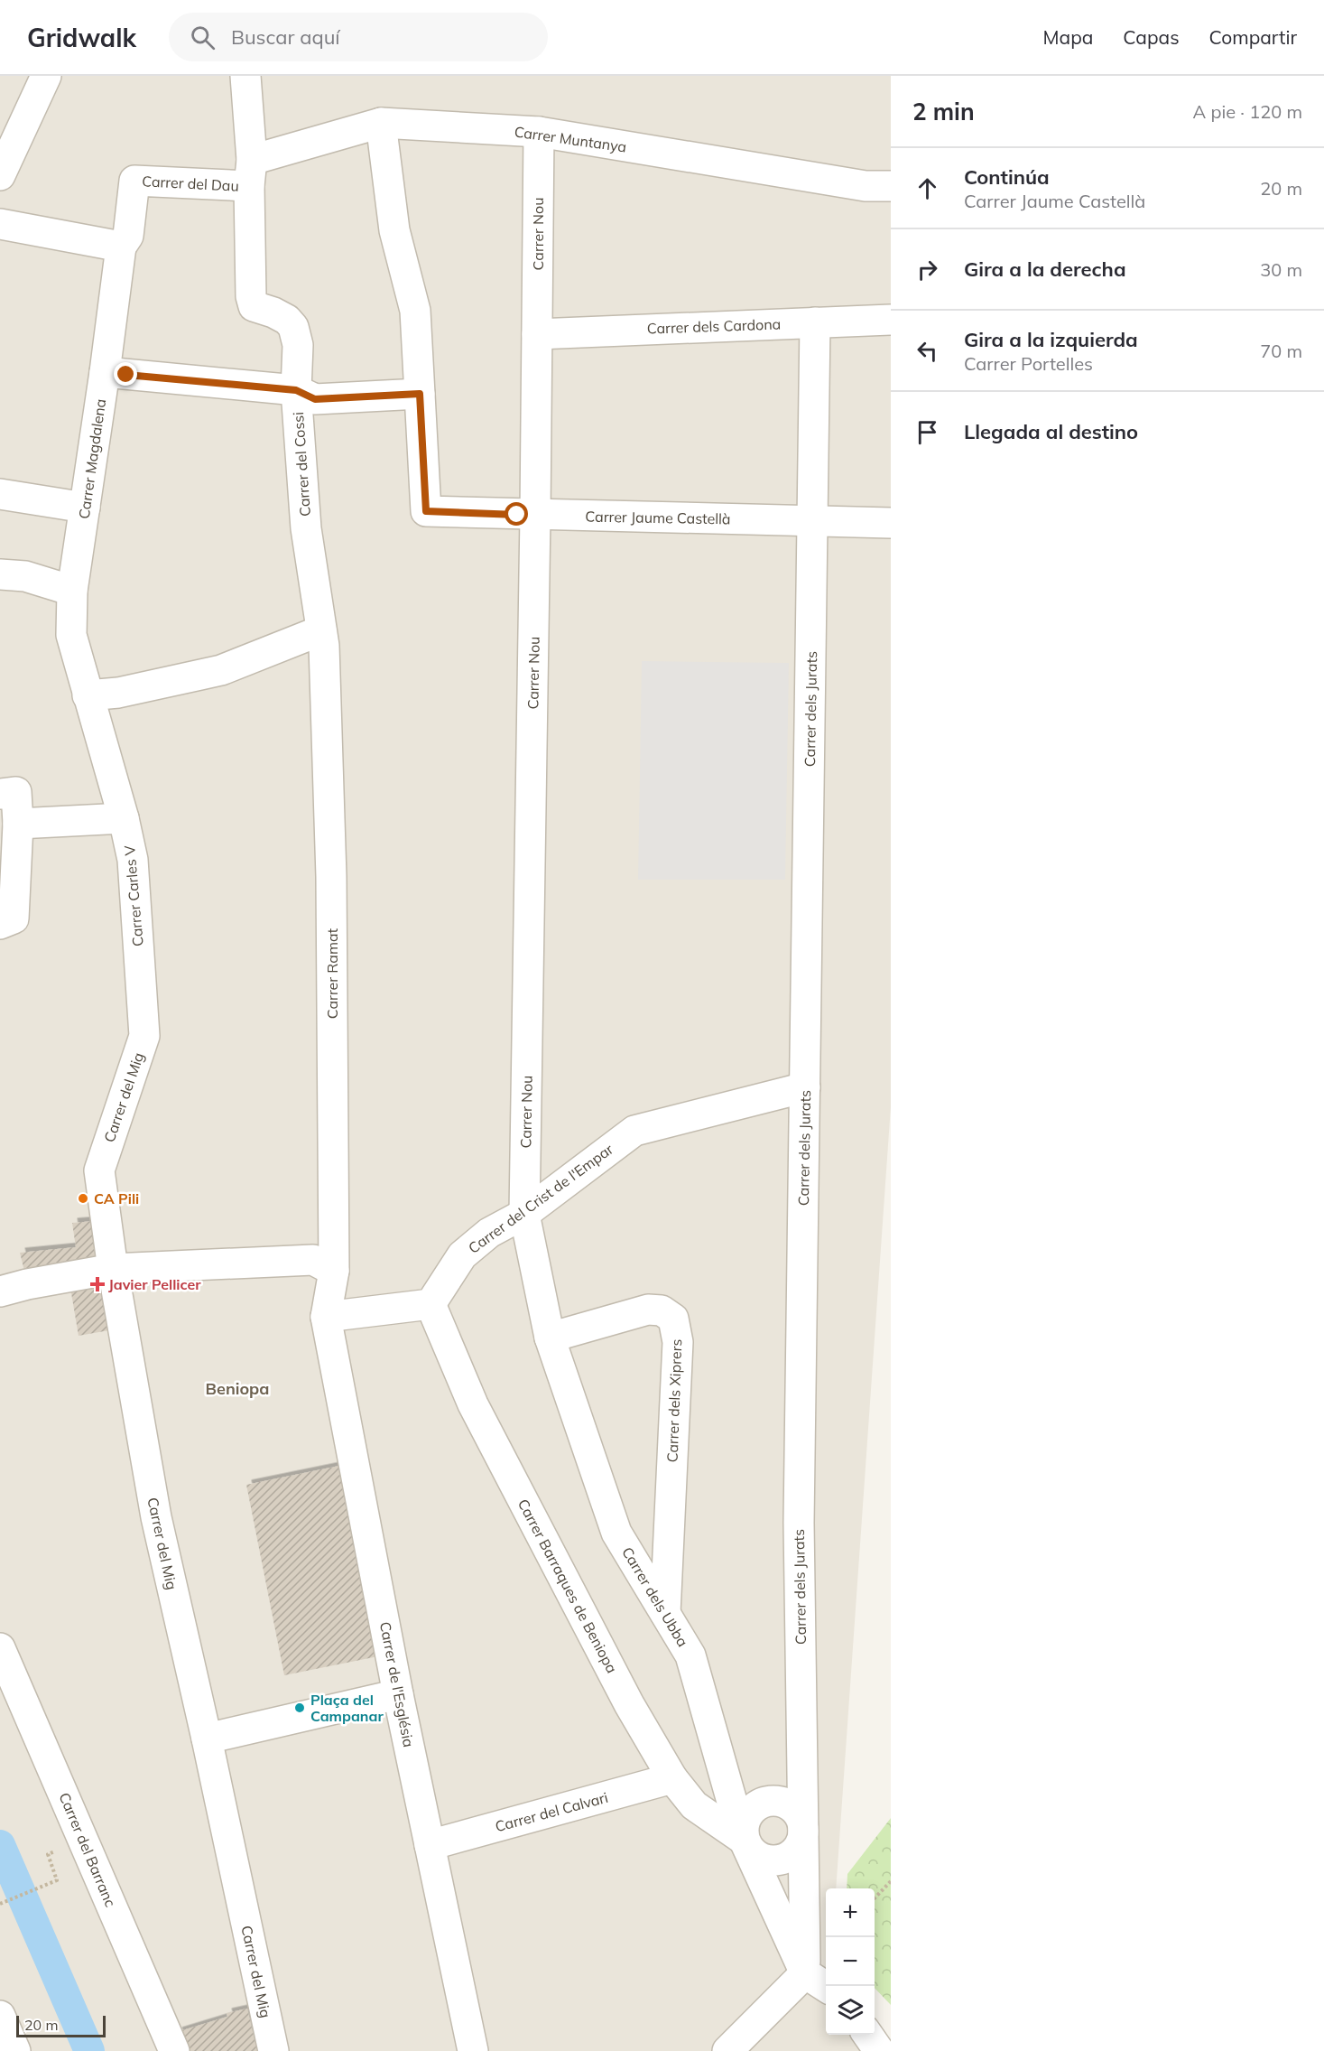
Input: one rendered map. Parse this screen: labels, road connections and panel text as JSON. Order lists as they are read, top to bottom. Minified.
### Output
{"streets":{"street":["Carrer Muntanya","Carrer del Dau","Carrer Nou","Carrer dels Cardona","Carrer Magdalena","Carrer del Cossi","Carrer Jaume Castellà","Carrer dels Jurats","Carrer Carles V","Carrer Ramat","Carrer del Mig","Carrer del Crist de l'Empar","Carrer dels Xiprers","Carrer Barraques de Beniopa","Carrer dels Ubba","Carrer de l'Església","Carrer del Calvari","Carrer del Barranc"]},"crossings":[["Carrer Muntanya","Carrer del Dau"],["Carrer Muntanya","Carrer Nou"],["Carrer Muntanya","Carrer del Cossi"],["Carrer del Dau","Carrer Magdalena"],["Carrer del Dau","Carrer del Cossi"],["Carrer Nou","Carrer dels Cardona"],["Carrer Nou","Carrer Jaume Castellà"],["Carrer Nou","Carrer del Crist de l'Empar"],["Carrer Nou","Carrer dels Ubba"],["Carrer dels Cardona","Carrer dels Jurats"],["Carrer Magdalena","Carrer Carles V"],["Carrer del Cossi","Carrer Ramat"],["Carrer Jaume Castellà","Carrer dels Jurats"],["Carrer dels Jurats","Carrer del Crist de l'Empar"],["Carrer dels Jurats","Carrer Barraques de Beniopa"],["Carrer dels Jurats","Carrer dels Ubba"],["Carrer Carles V","Carrer del Mig"],["Carrer Ramat","Carrer de l'Església"],["Carrer del Crist de l'Empar","Carrer Barraques de Beniopa"],["Carrer del Crist de l'Empar","Carrer dels Ubba"],["Carrer dels Xiprers","Carrer dels Ubba"],["Carrer Barraques de Beniopa","Carrer dels Ubba"],["Carrer Barraques de Beniopa","Carrer del Calvari"],["Carrer de l'Església","Carrer del Calvari"]],"districts":["Beniopa"],"places":{"other":["CA Pili","Plaça del Campanar"],"health":["Javier Pellicer"]},"scale_bar":"20 m","page":{"header":"Gridwalk","search":"Buscar aquí","nav":["Mapa","Capas","Compartir"],"heading":["2 min","A pie · 120 m"],"list":[["Continúa","Carrer Jaume Castellà","20 m"],["Gira a la derecha","30 m"],["Gira a la izquierda","Carrer Portelles","70 m"],"Llegada al destino"],"map_buttons":["+","−"],"scale":"20 m"}}
